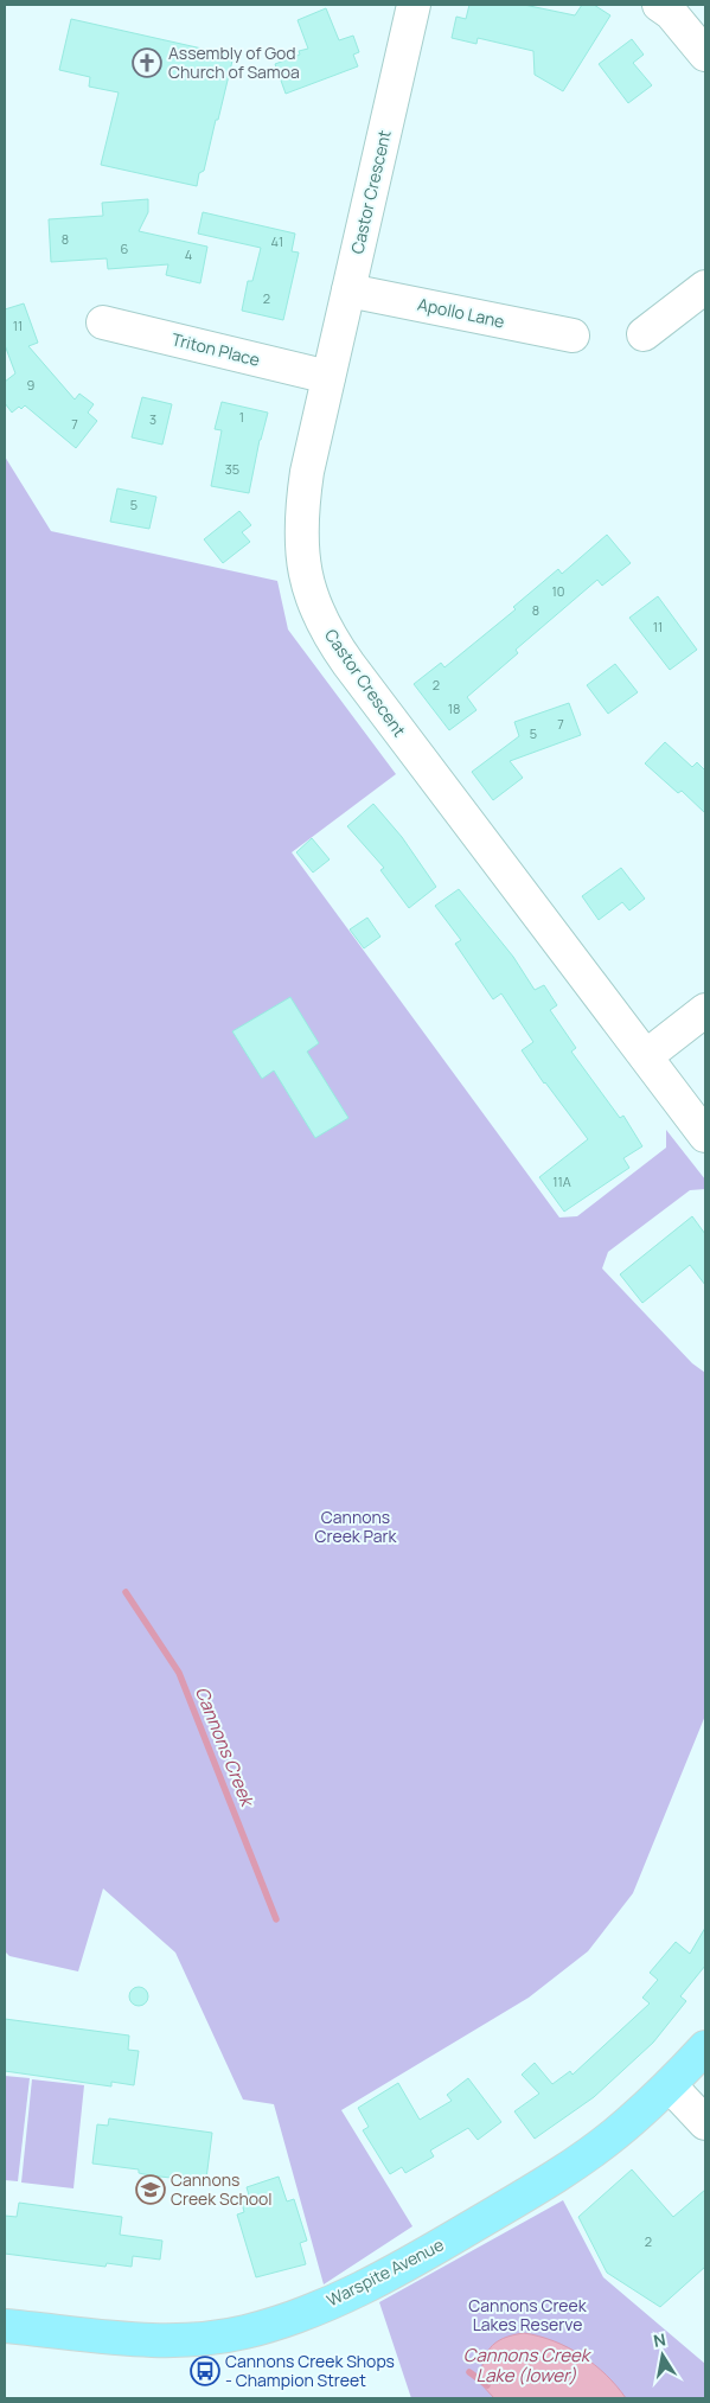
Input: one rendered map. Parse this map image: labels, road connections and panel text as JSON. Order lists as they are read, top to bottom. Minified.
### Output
{"streets":{"main road":["Warspite Avenue"],"street":["Castor Crescent","Apollo Lane","Triton Place"]},"crossings":[["Castor Crescent","Apollo Lane"],["Castor Crescent","Triton Place"]],"water":["Cannons Creek","Cannons Creek Lake (lower)"],"parks":["Cannons Creek Park","Cannons Creek Lakes Reserve"],"places":{"church":["Assembly of God Church of Samoa"],"school or university":["Cannons Creek School"],"bus stop":["Cannons Creek Shops - Champion Street"]},"house_numbers":["8","41","6","4","2","11","9","1","3","7","35","5","10","8","11","2","18","7","5","11A","2"],"north":"top"}
